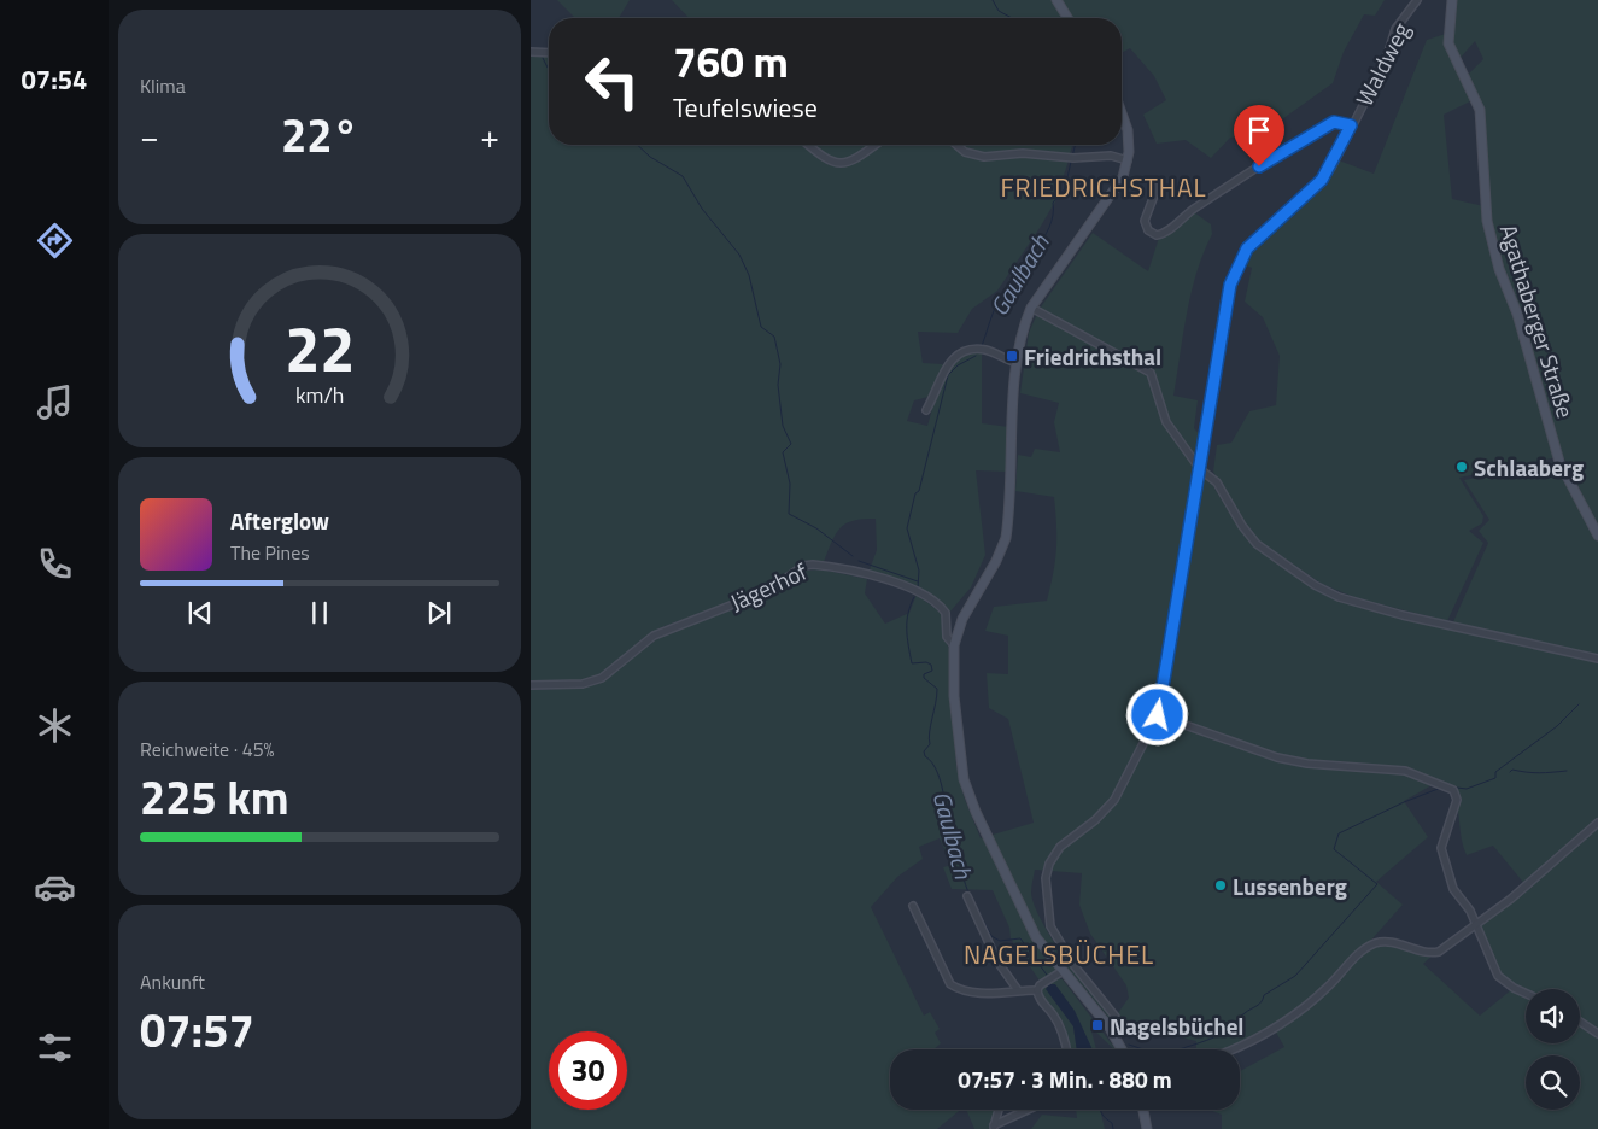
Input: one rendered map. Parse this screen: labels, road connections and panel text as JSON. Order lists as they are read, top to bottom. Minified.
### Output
{"streets":{"main road":["Agathaberger Straße"],"street":["Waldweg","Jägerhof"]},"districts":["FRIEDRICHSTHAL","NAGELSBÜCHEL"],"water":["Gaulbach"],"places":{"transit":["Friedrichsthal","Nagelsbüchel"],"other":["Schlaaberg","Lussenberg"]},"page":{"tabs":"07:54","tile":["Klima",["Reichweite · 45%","225 km"],["Ankunft","07:57"]],"turn":["760 m","Teufelswiese"],"heat":["−","22°","+"],"song":["Afterglow","The Pines"],"limit":"30","trip":"07:57 · 3 Min. · 880 m","gauge":["22","km/h"]}}
